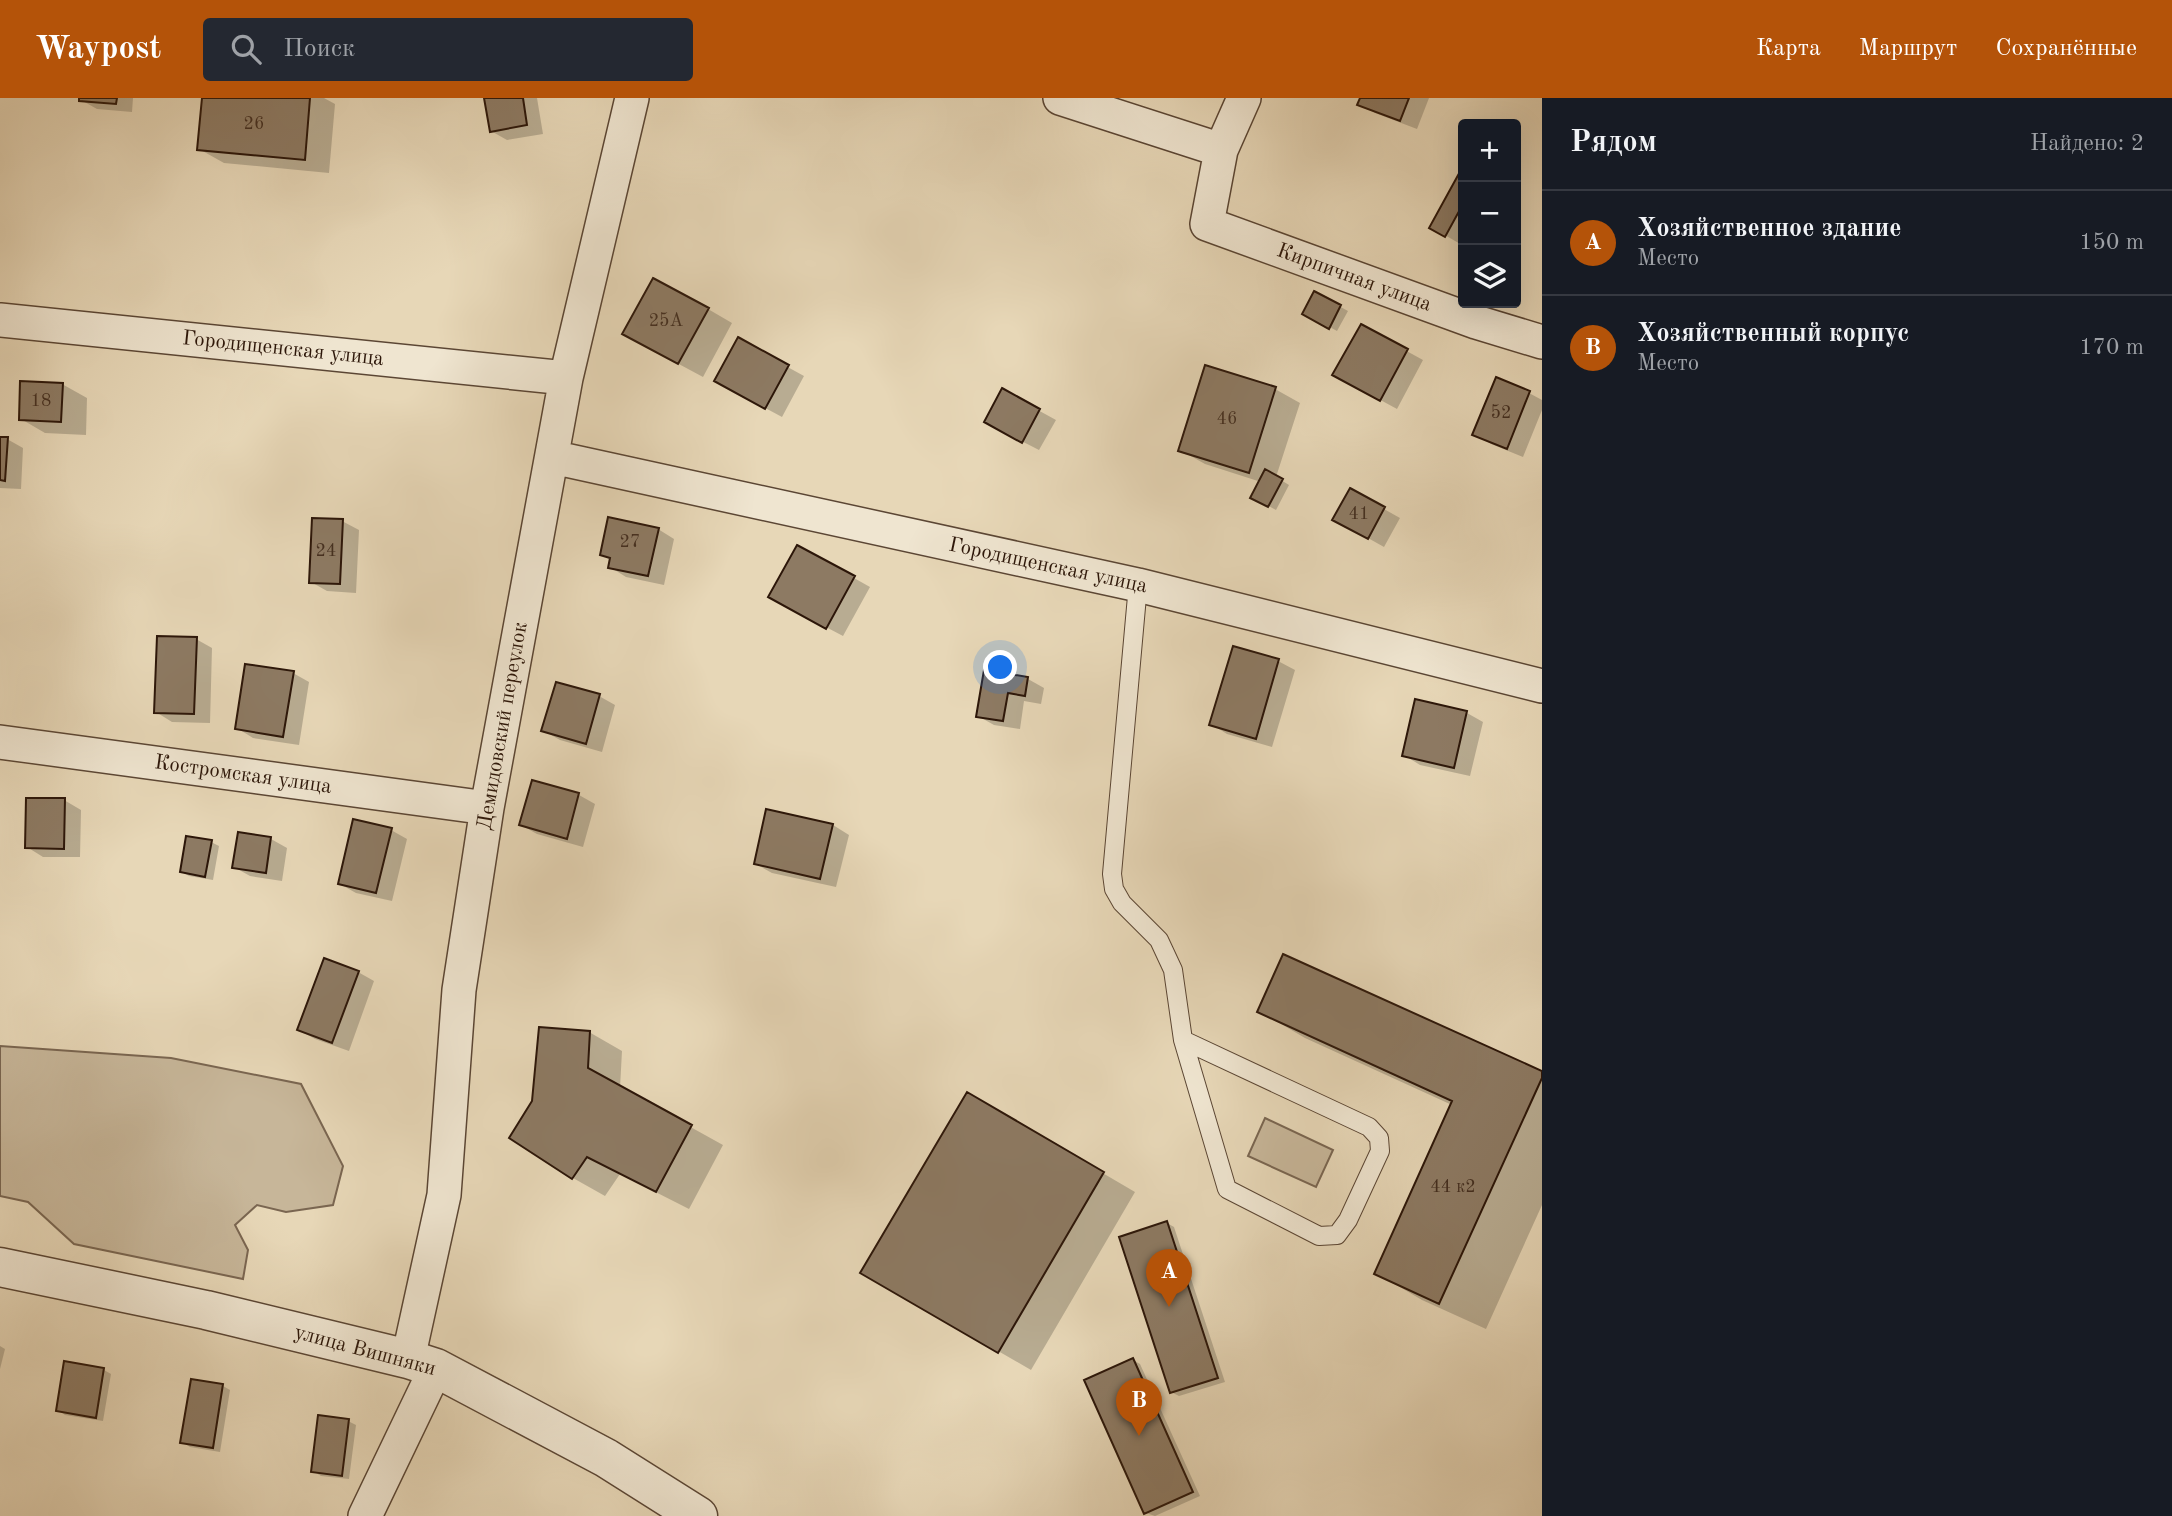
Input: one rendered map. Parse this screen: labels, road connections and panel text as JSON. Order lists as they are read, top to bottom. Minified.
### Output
{"streets":{"street":["Кирпичная улица","Городищенская улица","Демидовский переулок","Костромская улица","улица Вишняки"]},"crossings":[["Городищенская улица","Демидовский переулок"],["Демидовский переулок","Костромская улица"],["Демидовский переулок","улица Вишняки"]],"house_numbers":["26","25А","18","52","46","41","27","24","44 к2"],"page":{"header":"Waypost","search":"Поиск","nav":["Карта","Маршрут","Сохранённые"],"heading":["Рядом","Найдено: 2"],"map_buttons":["+","−"],"list":[{"mark":"A","name":"Хозяйственное здание","note":"Место","value":"150 m"},{"mark":"B","name":"Хозяйственный корпус","note":"Место","value":"170 m"}],"pins":["A","B"]}}
